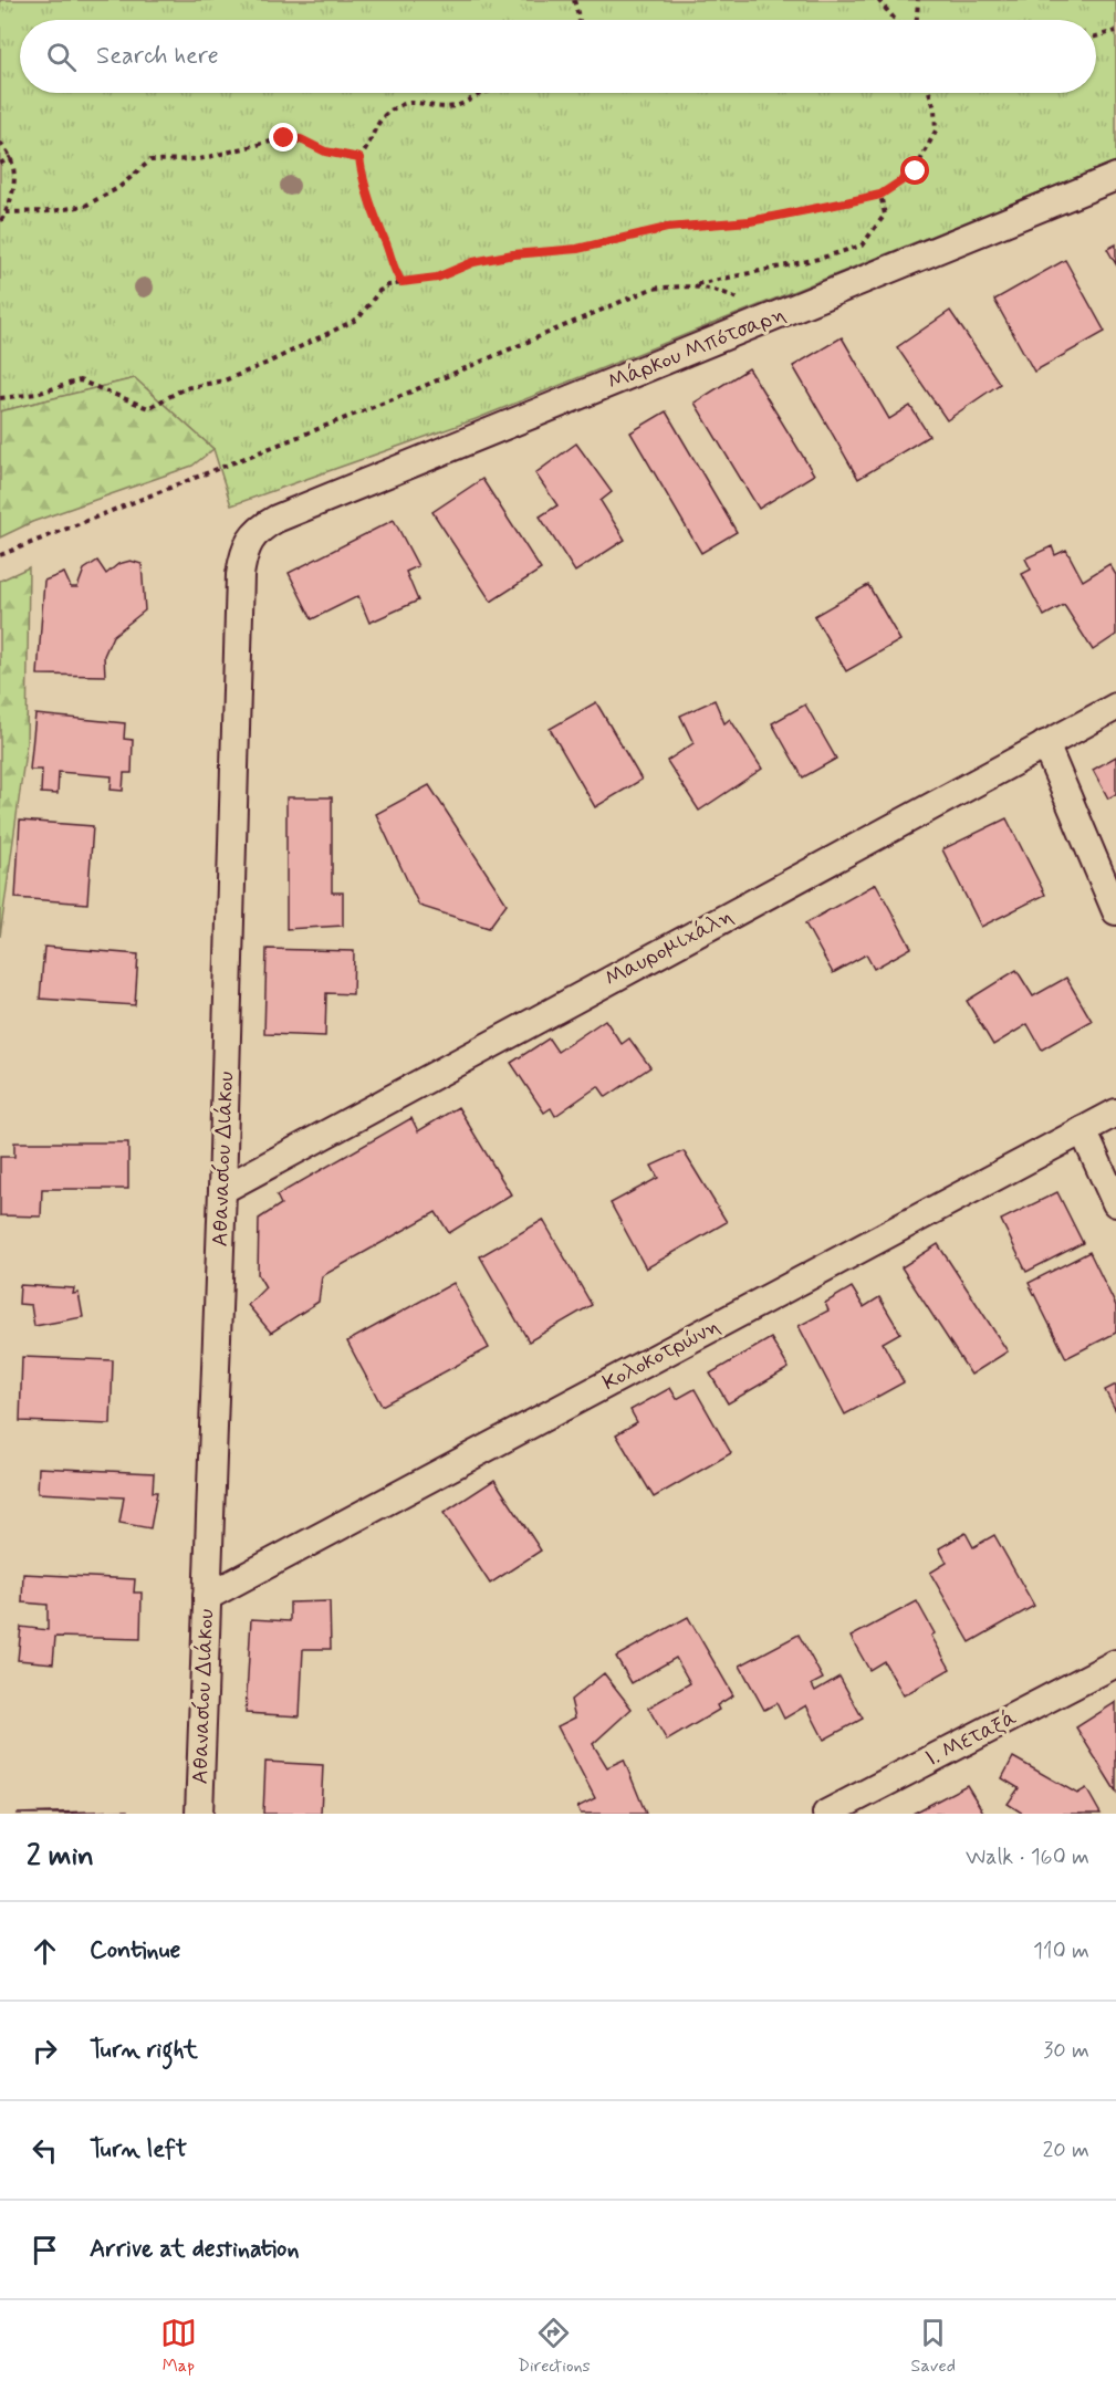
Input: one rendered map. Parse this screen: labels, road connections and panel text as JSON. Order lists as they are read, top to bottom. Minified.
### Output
{"streets":{"street":["Μάρκου Μπότσαρη","Μαυρομιχάλη","Αθανασίου Διάκου","Κολοκοτρώνη","Ι. Μεταξά"]},"crossings":[["Μάρκου Μπότσαρη","Αθανασίου Διάκου"],["Μαυρομιχάλη","Αθανασίου Διάκου"],["Αθανασίου Διάκου","Κολοκοτρώνη"]],"page":{"search":"Search here","heading":["2 min","Walk · 160 m"],"list":[["Continue","110 m"],["Turn right","30 m"],["Turn left","20 m"],"Arrive at destination"],"nav":["Map","Directions","Saved"]}}
